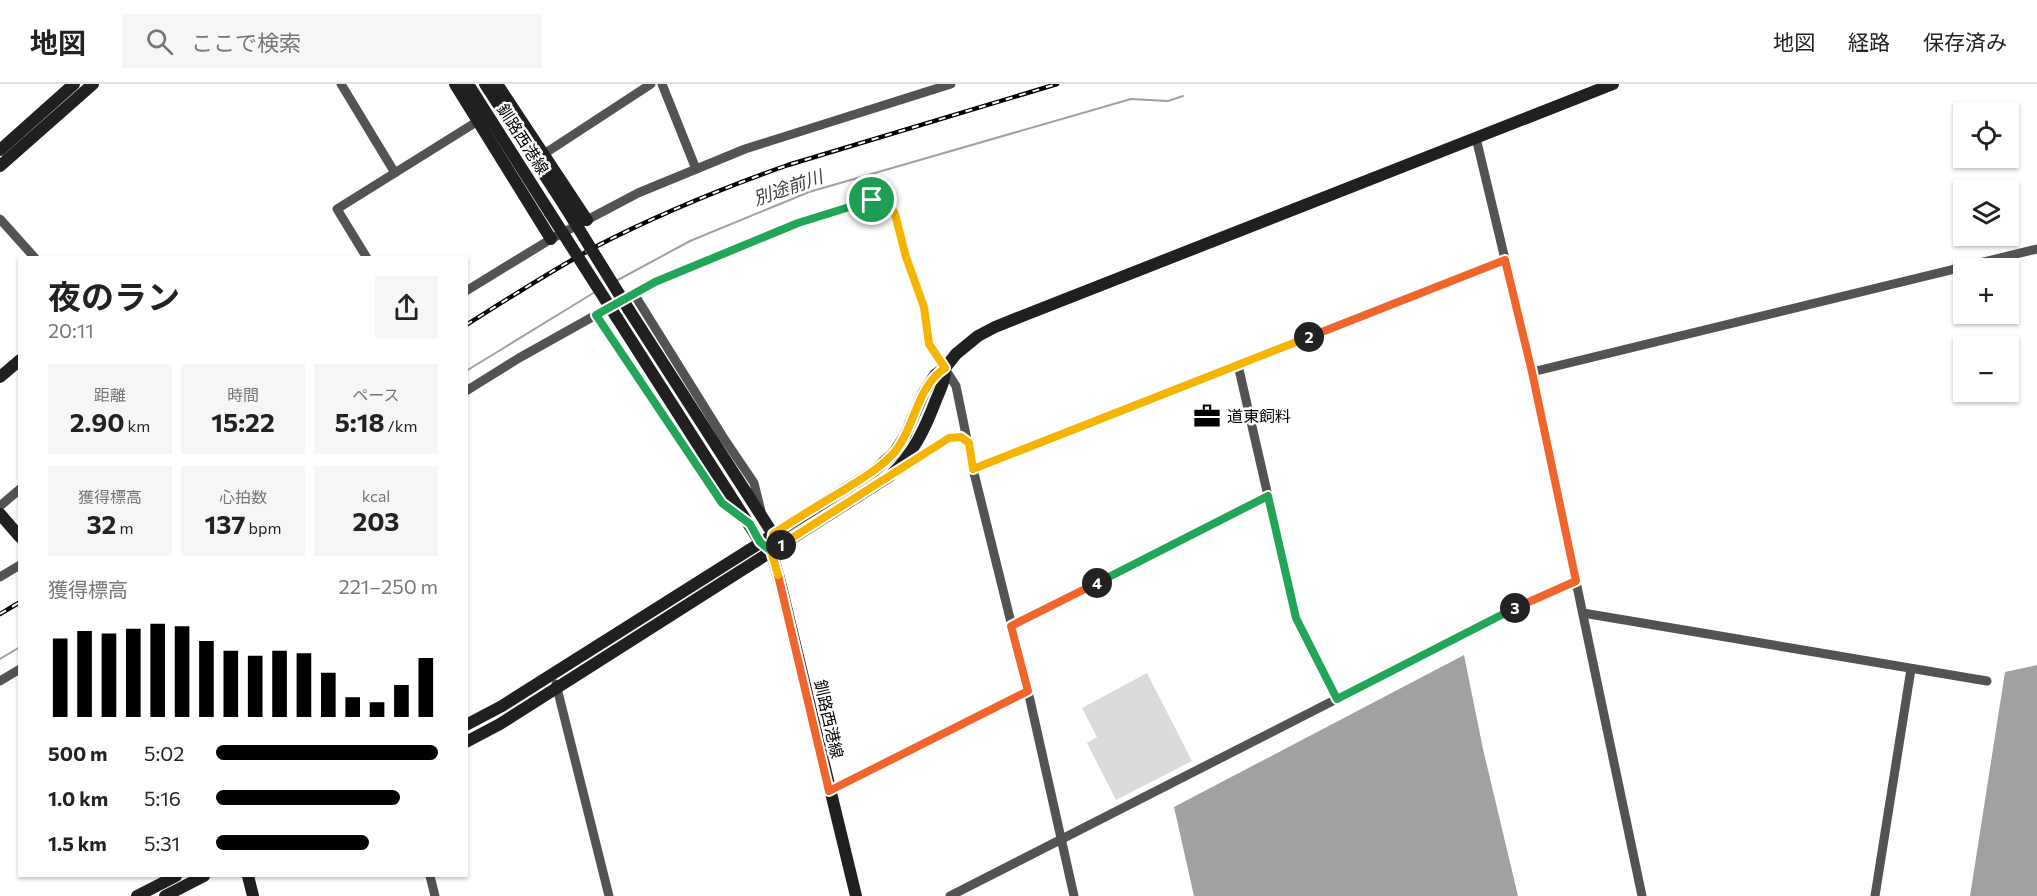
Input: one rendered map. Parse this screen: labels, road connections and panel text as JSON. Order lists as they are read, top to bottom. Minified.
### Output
{"streets":{"street":["釧路西港線"]},"water":["別途前川"],"places":{"office":["道東飼料"]},"page":{"header":"地図","search":"ここで検索","nav":["地図","経路","保存済み"],"map_buttons":["+","−"],"heading":["夜のラン","20:11"],"pins":["2","1","4","3"],"stats":[["距離","2.90 km"],["時間","15:22"],["ペース","5:18 /km"],["獲得標高","32 m"],["心拍数","137 bpm"],["kcal","203"]],"chart":["獲得標高","221–250 m"],"list":[{"name":"500 m","note":"5:02"},{"name":"1.0 km","note":"5:16"},{"name":"1.5 km","note":"5:31"}]}}
